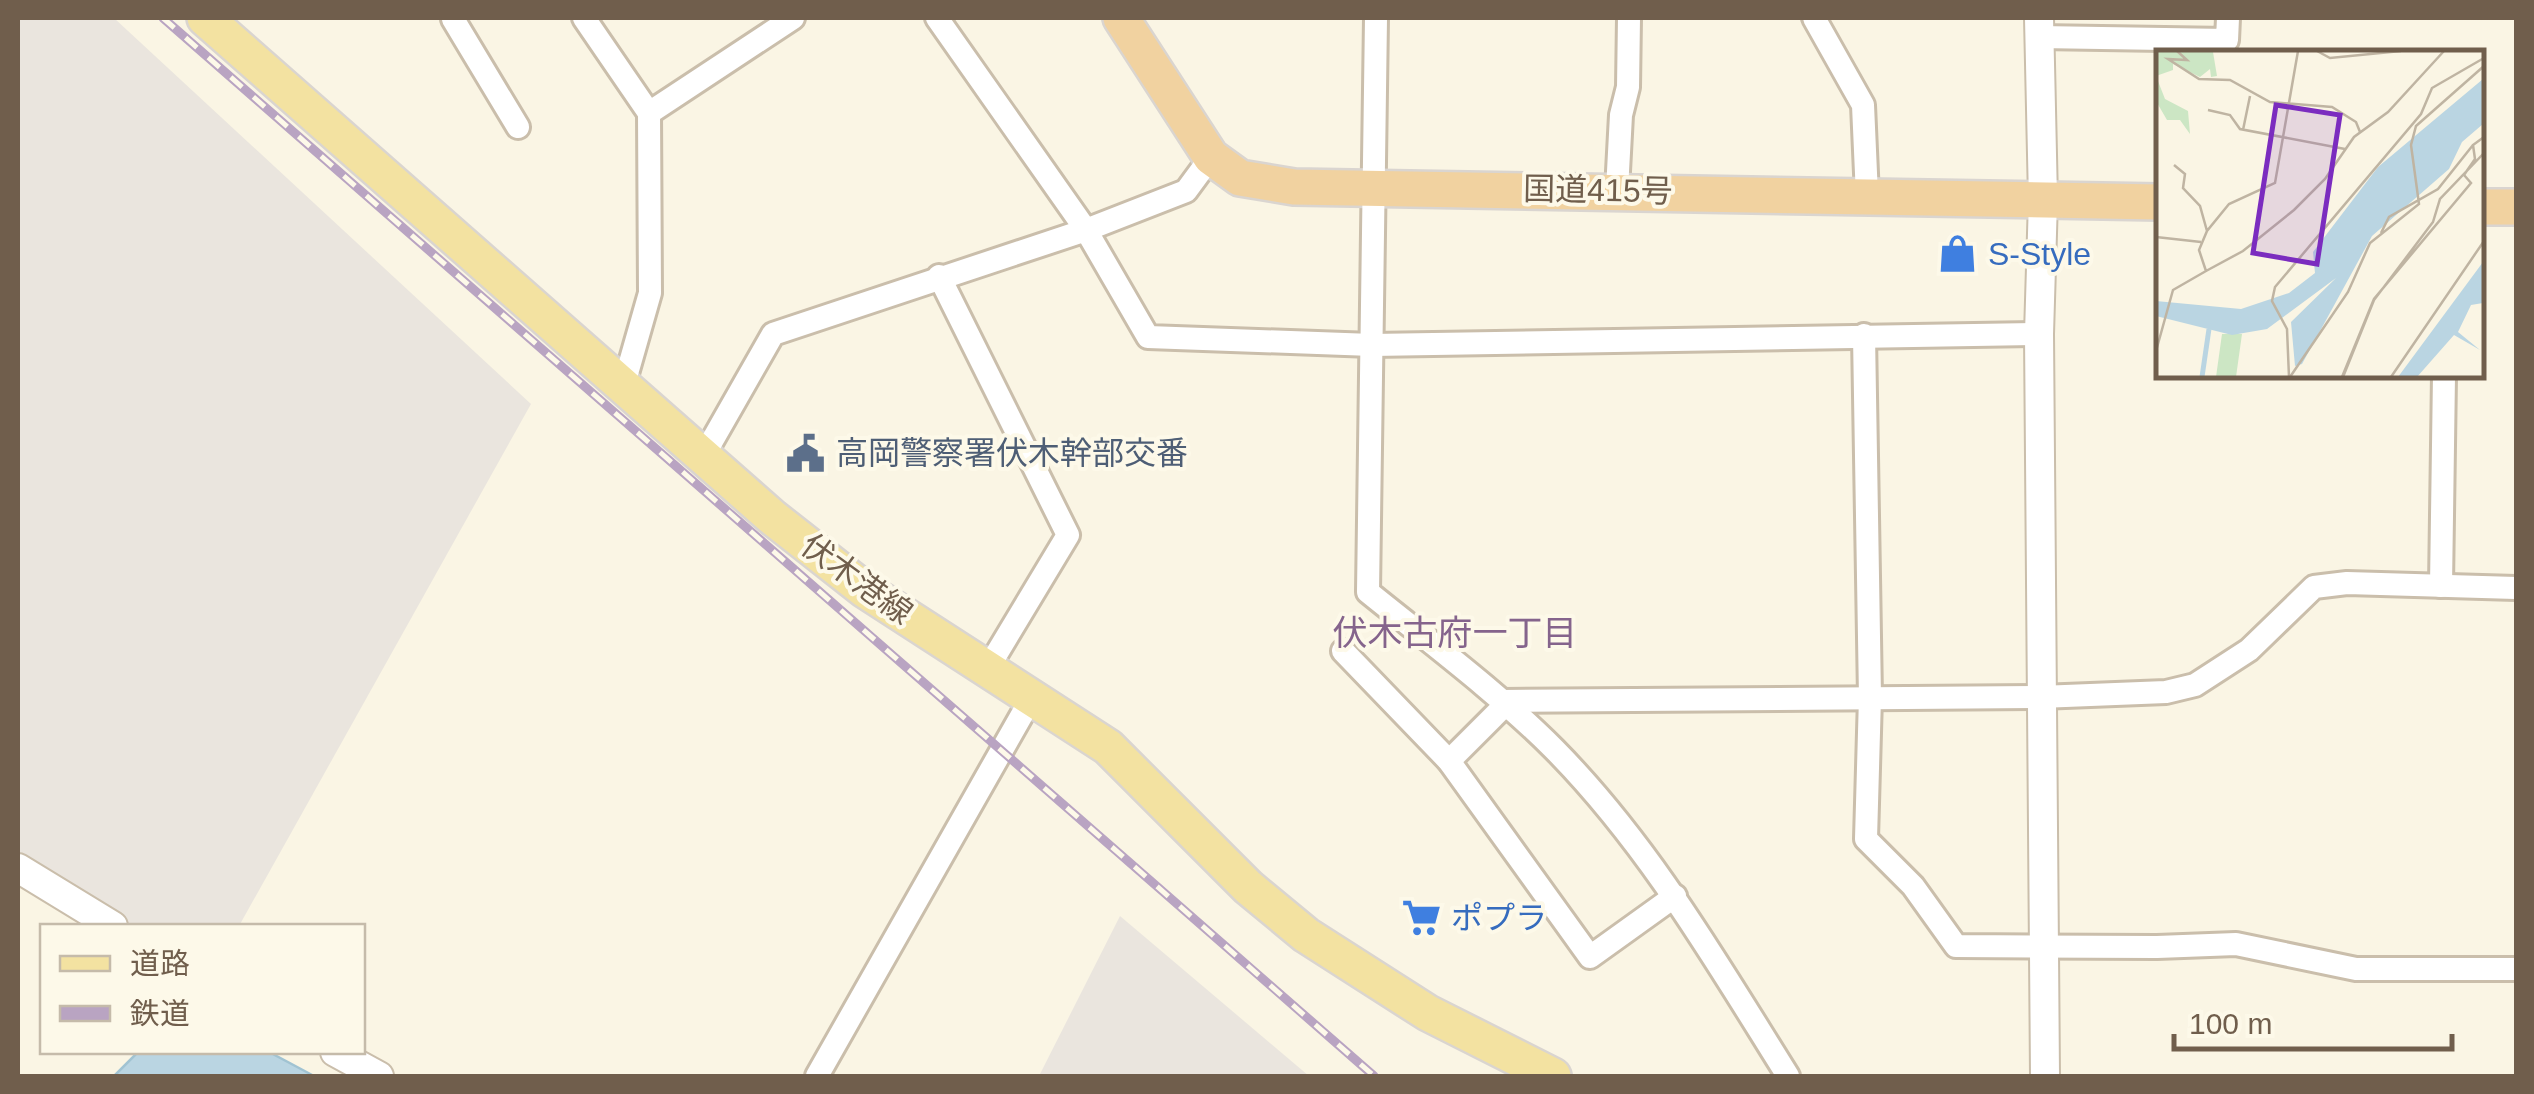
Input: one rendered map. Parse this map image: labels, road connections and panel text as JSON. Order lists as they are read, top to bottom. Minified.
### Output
{"streets":{"highway":["国道415号"],"main road":["伏木港線"]},"districts":["伏木古府一丁目"],"places":{"shop":["S-Style"],"public building":["高岡警察署伏木幹部交番"],"supermarket":["ポプラ"]},"legend":["道路","鉄道"],"scale_bar":"100 m"}
